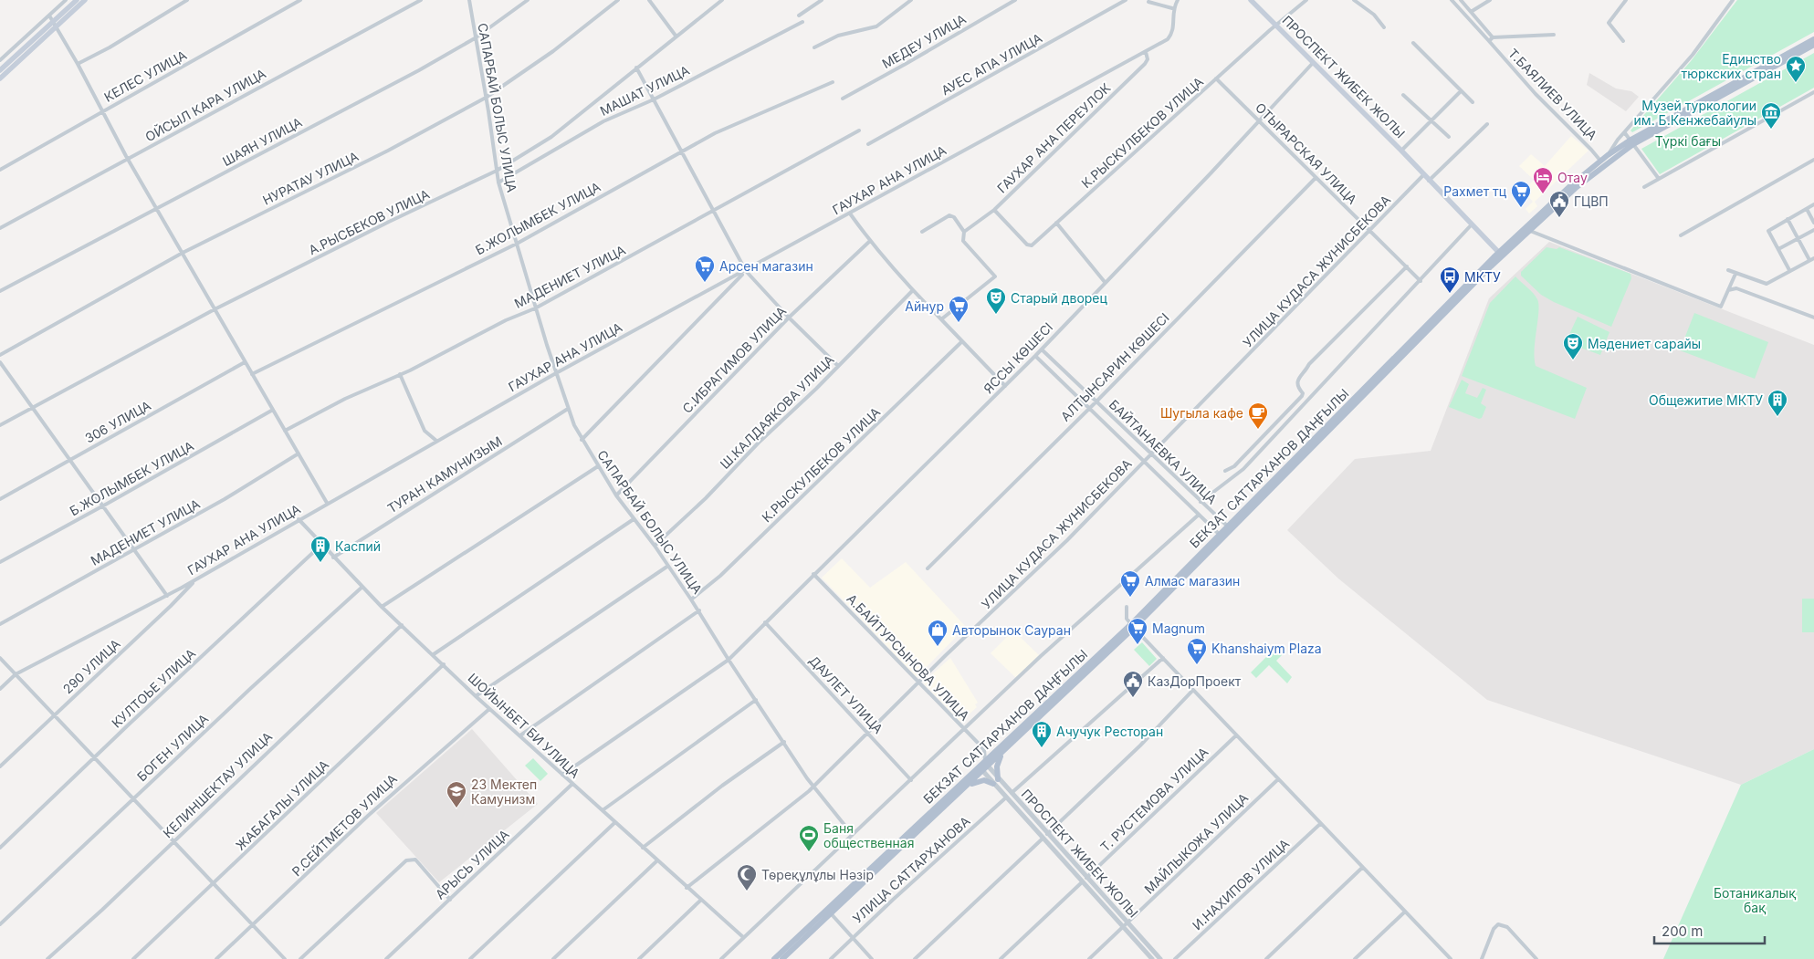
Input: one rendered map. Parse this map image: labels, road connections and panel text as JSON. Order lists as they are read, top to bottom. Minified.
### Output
{"streets":{"main road":["ПРОСПЕКТ ЖИБЕК ЖОЛЫ","БЕКЗАТ САТТАРХАНОВ ДАҢҒЫЛЫ"],"street":["МЕДЕУ УЛИЦА","АУЕС АПА УЛИЦА","КЕЛЕС УЛИЦА","МАШАТ УЛИЦА","Т.БАЯЛИЕВ УЛИЦА","ОЙСЫЛ КАРА УЛИЦА","САПАРБАЙ БОЛЫС УЛИЦА","К.РЫСКУЛБЕКОВ УЛИЦА","ГАУХАР АНА ПЕРЕУЛОК","ШАЯН УЛИЦА","ОТЫРАРСКАЯ УЛИЦА","НУРАТАУ УЛИЦА","ГАУХАР АНА УЛИЦА","Б.ЖОЛЫМБЕК УЛИЦА","А.РЫСБЕКОВ УЛИЦА","УЛИЦА КУДАСА ЖУНИСБЕКОВА","МАДЕНИЕТ УЛИЦА","ЯССЫ КӨШЕСІ","С.ИБРАГИМОВ УЛИЦА","АЛТЫНСАРИН КӨШЕСІ","Ш.КАЛДАЯКОВА УЛИЦА","306 УЛИЦА","БАЙТАНАЕВКА УЛИЦА","ТУРАН КАМУНИЗЫМ","А.БАЙТУРСЫНОВА УЛИЦА","290 УЛИЦА","КУЛТОЬЕ УЛИЦА","ДАУЛЕТ УЛИЦА","ШОЙЫНБЕТ БИ УЛИЦА","БОГЕН УЛИЦА","КЕЛИНШЕКТАУ УЛИЦА","Т. РУСТЕМОВА УЛИЦА","ЖАБАГАЛЫ УЛИЦА","Р.СЕЙТМЕТОВ УЛИЦА","МАЙЛЫКОЖА УЛИЦА","АРЫСЬ УЛИЦА","УЛИЦА САТТАРХАНОВА","И.НАХИПОВ УЛИЦА"]},"crossings":[["ПРОСПЕКТ ЖИБЕК ЖОЛЫ","К.РЫСКУЛБЕКОВ УЛИЦА"],["ПРОСПЕКТ ЖИБЕК ЖОЛЫ","УЛИЦА КУДАСА ЖУНИСБЕКОВА"],["ПРОСПЕКТ ЖИБЕК ЖОЛЫ","ЯССЫ КӨШЕСІ"],["ПРОСПЕКТ ЖИБЕК ЖОЛЫ","БЕКЗАТ САТТАРХАНОВ ДАҢҒЫЛЫ"],["ПРОСПЕКТ ЖИБЕК ЖОЛЫ","А.БАЙТУРСЫНОВА УЛИЦА"],["ПРОСПЕКТ ЖИБЕК ЖОЛЫ","Т. РУСТЕМОВА УЛИЦА"],["ПРОСПЕКТ ЖИБЕК ЖОЛЫ","МАЙЛЫКОЖА УЛИЦА"],["ПРОСПЕКТ ЖИБЕК ЖОЛЫ","УЛИЦА САТТАРХАНОВА"],["МАШАТ УЛИЦА","САПАРБАЙ БОЛЫС УЛИЦА"],["Т.БАЯЛИЕВ УЛИЦА","БЕКЗАТ САТТАРХАНОВ ДАҢҒЫЛЫ"],["САПАРБАЙ БОЛЫС УЛИЦА","К.РЫСКУЛБЕКОВ УЛИЦА"],["САПАРБАЙ БОЛЫС УЛИЦА","ШАЯН УЛИЦА"],["САПАРБАЙ БОЛЫС УЛИЦА","НУРАТАУ УЛИЦА"],["САПАРБАЙ БОЛЫС УЛИЦА","ГАУХАР АНА УЛИЦА"],["САПАРБАЙ БОЛЫС УЛИЦА","Б.ЖОЛЫМБЕК УЛИЦА"],["САПАРБАЙ БОЛЫС УЛИЦА","А.РЫСБЕКОВ УЛИЦА"],["САПАРБАЙ БОЛЫС УЛИЦА","УЛИЦА КУДАСА ЖУНИСБЕКОВА"],["САПАРБАЙ БОЛЫС УЛИЦА","МАДЕНИЕТ УЛИЦА"],["САПАРБАЙ БОЛЫС УЛИЦА","ЯССЫ КӨШЕСІ"],["САПАРБАЙ БОЛЫС УЛИЦА","С.ИБРАГИМОВ УЛИЦА"],["САПАРБАЙ БОЛЫС УЛИЦА","Ш.КАЛДАЯКОВА УЛИЦА"],["САПАРБАЙ БОЛЫС УЛИЦА","ТУРАН КАМУНИЗЫМ"],["К.РЫСКУЛБЕКОВ УЛИЦА","ГАУХАР АНА ПЕРЕУЛОК"],["К.РЫСКУЛБЕКОВ УЛИЦА","ОТЫРАРСКАЯ УЛИЦА"],["ГАУХАР АНА ПЕРЕУЛОК","ГАУХАР АНА УЛИЦА"],["ОТЫРАРСКАЯ УЛИЦА","УЛИЦА КУДАСА ЖУНИСБЕКОВА"],["ОТЫРАРСКАЯ УЛИЦА","ЯССЫ КӨШЕСІ"],["ОТЫРАРСКАЯ УЛИЦА","АЛТЫНСАРИН КӨШЕСІ"],["ГАУХАР АНА УЛИЦА","290 УЛИЦА"],["ГАУХАР АНА УЛИЦА","ШОЙЫНБЕТ БИ УЛИЦА"],["УЛИЦА КУДАСА ЖУНИСБЕКОВА","БАЙТАНАЕВКА УЛИЦА"],["УЛИЦА КУДАСА ЖУНИСБЕКОВА","А.БАЙТУРСЫНОВА УЛИЦА"],["УЛИЦА КУДАСА ЖУНИСБЕКОВА","ДАУЛЕТ УЛИЦА"],["УЛИЦА КУДАСА ЖУНИСБЕКОВА","ШОЙЫНБЕТ БИ УЛИЦА"],["ЯССЫ КӨШЕСІ","БАЙТАНАЕВКА УЛИЦА"],["ЯССЫ КӨШЕСІ","А.БАЙТУРСЫНОВА УЛИЦА"],["ЯССЫ КӨШЕСІ","ДАУЛЕТ УЛИЦА"],["ЯССЫ КӨШЕСІ","ШОЙЫНБЕТ БИ УЛИЦА"],["АЛТЫНСАРИН КӨШЕСІ","БАЙТАНАЕВКА УЛИЦА"],["БАЙТАНАЕВКА УЛИЦА","БЕКЗАТ САТТАРХАНОВ ДАҢҒЫЛЫ"],["БЕКЗАТ САТТАРХАНОВ ДАҢҒЫЛЫ","А.БАЙТУРСЫНОВА УЛИЦА"],["ТУРАН КАМУНИЗЫМ","ШОЙЫНБЕТ БИ УЛИЦА"],["КУЛТОЬЕ УЛИЦА","ШОЙЫНБЕТ БИ УЛИЦА"],["ШОЙЫНБЕТ БИ УЛИЦА","БОГЕН УЛИЦА"],["ШОЙЫНБЕТ БИ УЛИЦА","КЕЛИНШЕКТАУ УЛИЦА"],["ШОЙЫНБЕТ БИ УЛИЦА","ЖАБАГАЛЫ УЛИЦА"],["ШОЙЫНБЕТ БИ УЛИЦА","Р.СЕЙТМЕТОВ УЛИЦА"],["ШОЙЫНБЕТ БИ УЛИЦА","АРЫСЬ УЛИЦА"]],"parks":["Түркі бағы","Ботаникалық бақ"],"places":{"place":["Единство тюркских стран"],"museum":["Музей туркологии им. Б.Кенжебайулы"],"hotel":["Отау"],"supermarket":["Рахмет тц","Арсен магазин","Айнур","Алмас магазин","Magnum","Khanshaiym Plaza"],"public building":["ГЦВП","КазДорПроект"],"bus stop":["МКТУ"],"theatre":["Старый дворец","Мәдениет сарайы"],"building":["Общежитие МКТУ","Каспий","Ачучук Ресторан"],"cafe":["Шугыла кафе"],"shop":["Авторынок Сауран"],"school or university":["23 Мектеп Камунизм"],"sports":["Баня общественная"],"mosque":["Төреқұлұлы Нәзір"]},"scale_bar":"200 m"}
